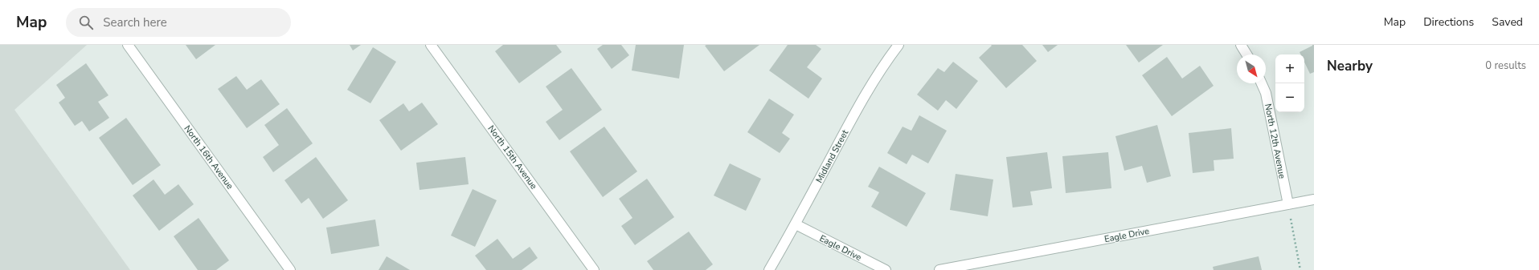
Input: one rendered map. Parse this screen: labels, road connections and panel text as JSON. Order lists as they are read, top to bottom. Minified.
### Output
{"streets":{"street":["North 12th Avenue","Midland Street","North 16th Avenue","North 15th Avenue","Eagle Drive"]},"crossings":[["North 12th Avenue","Eagle Drive"],["Midland Street","Eagle Drive"]],"north":"bottom right","page":{"header":"Map","search":"Search here","nav":["Map","Directions","Saved"],"heading":["Nearby","0 results"],"map_buttons":["+","−"]}}
